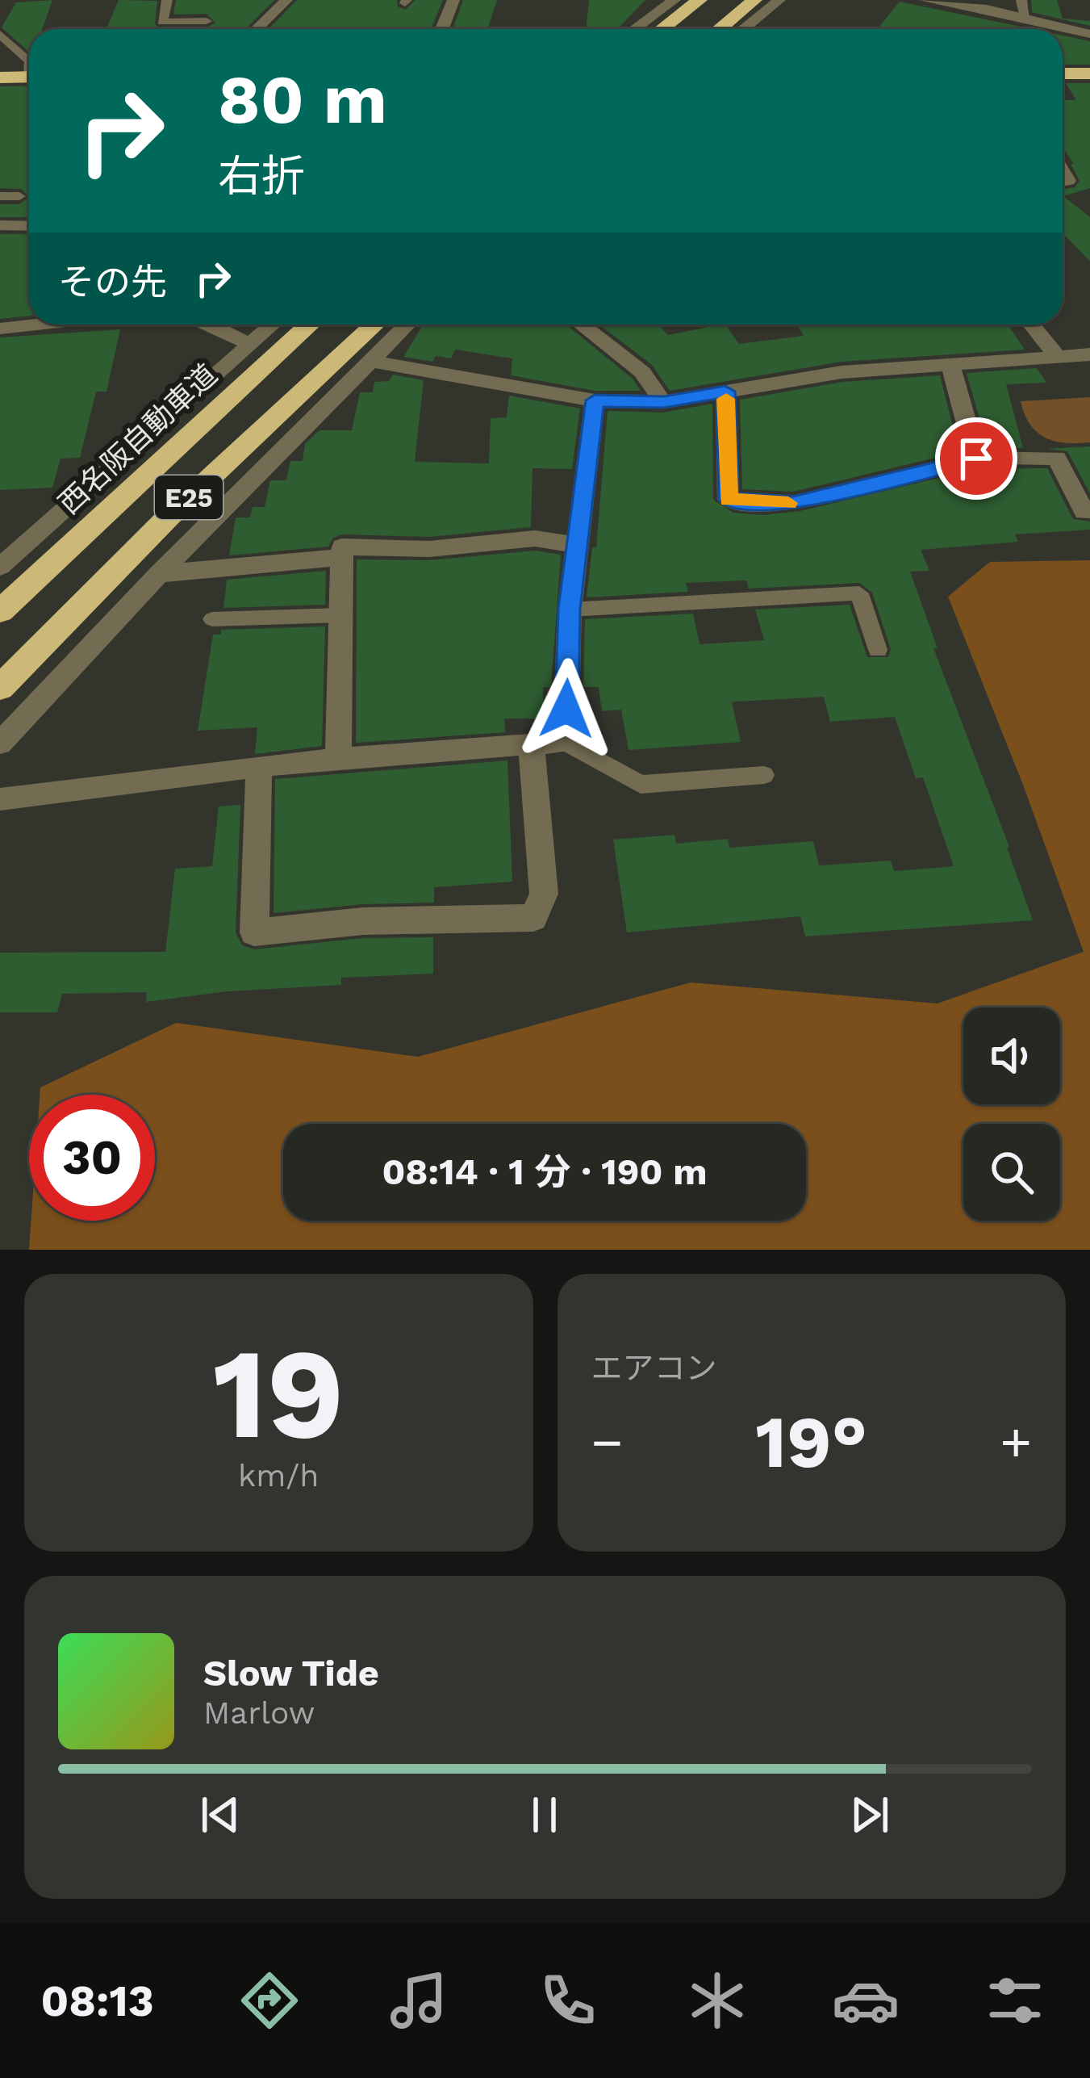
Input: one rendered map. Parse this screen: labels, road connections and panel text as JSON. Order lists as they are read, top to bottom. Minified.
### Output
{"streets":{"highway":["西名阪自動車道","E25"]},"page":{"turn":["80 m","右折"],"then":"その先","limit":"30","trip":"08:14 · 1 分 · 190 m","tile":[["19","km/h"],"エアコン"],"heat":["−","19°","+"],"song":["Slow Tide","Marlow"],"tabs":"08:13"}}
